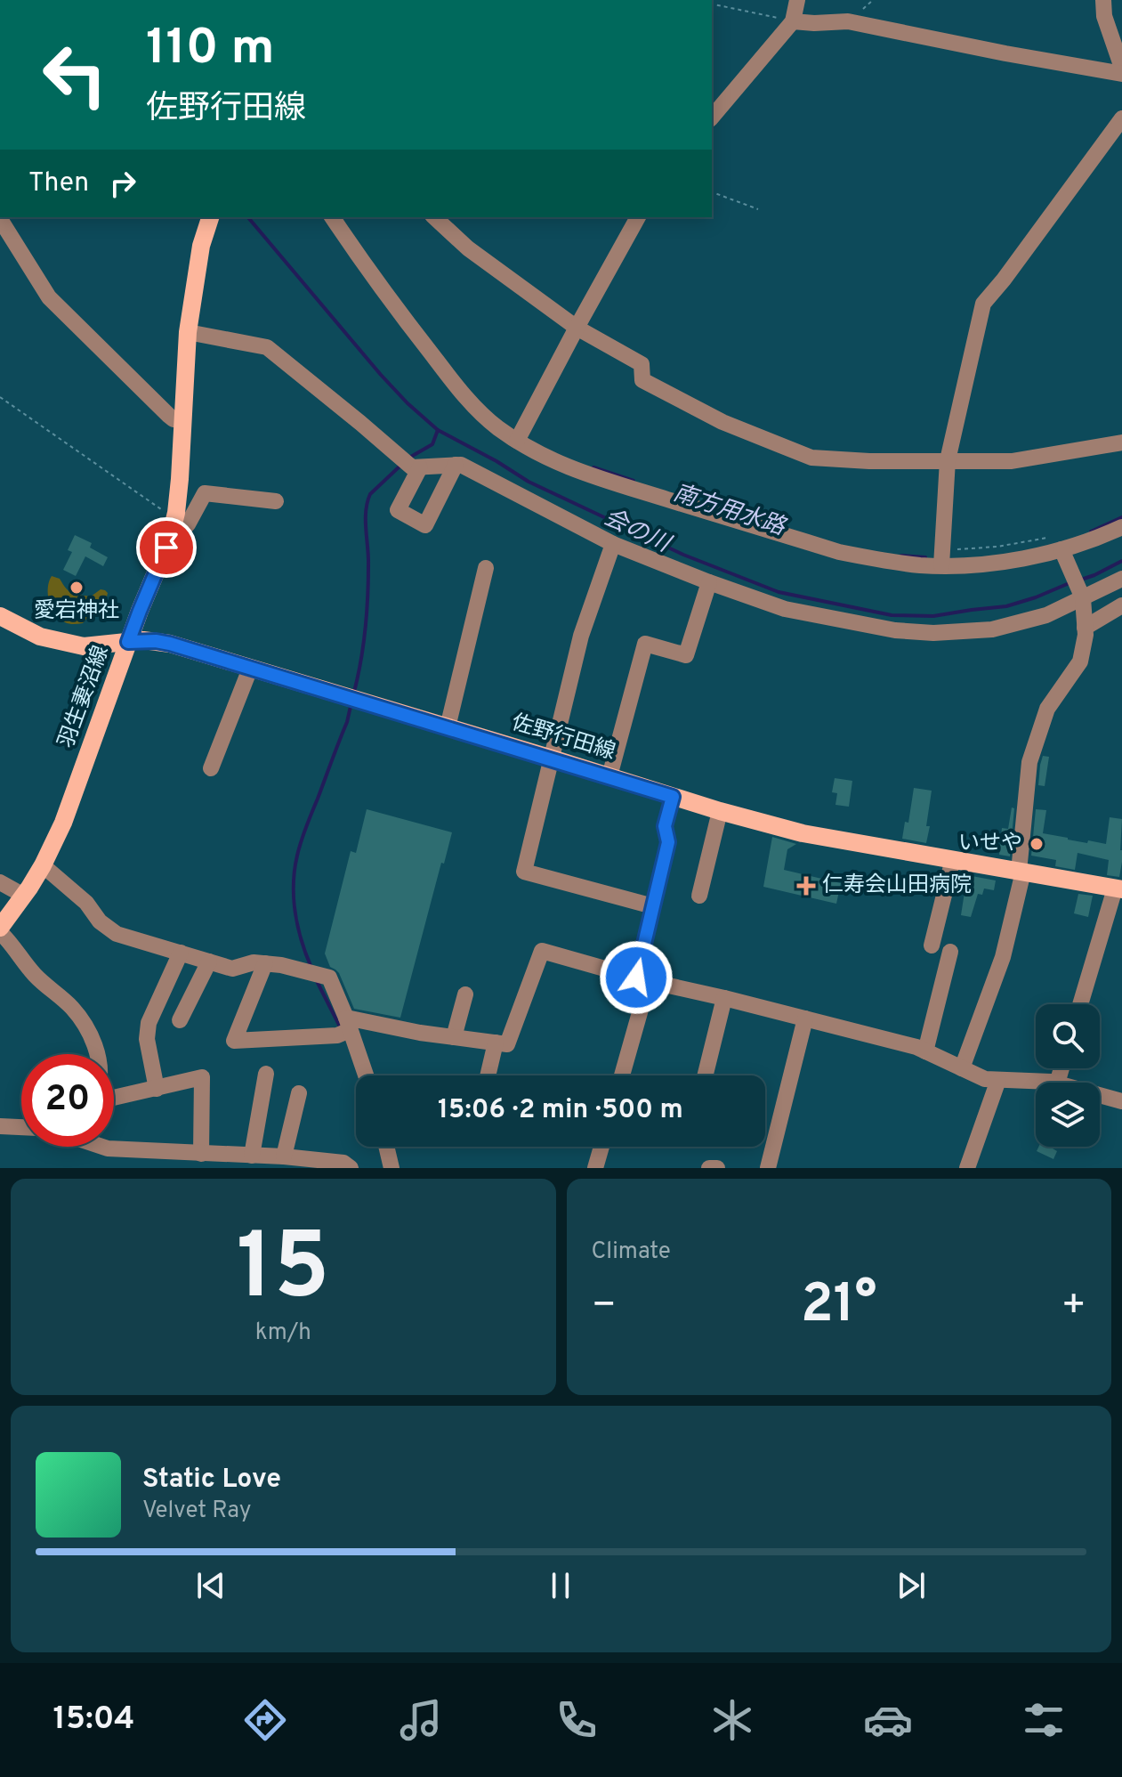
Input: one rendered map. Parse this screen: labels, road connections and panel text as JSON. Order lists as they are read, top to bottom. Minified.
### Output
{"streets":{"main road":["羽生妻沼線","佐野行田線"]},"crossings":[["羽生妻沼線","佐野行田線"]],"water":["南方用水路","会の川"],"places":{"other":["愛宕神社","いせや"],"health":["仁寿会山田病院"]},"page":{"turn":["110 m","佐野行田線"],"then":"Then","limit":"20","trip":"15:06 · 2 min · 500 m","tile":[["15","km/h"],"Climate"],"heat":["−","21°","+"],"song":["Static Love","Velvet Ray"],"tabs":"15:04"}}
